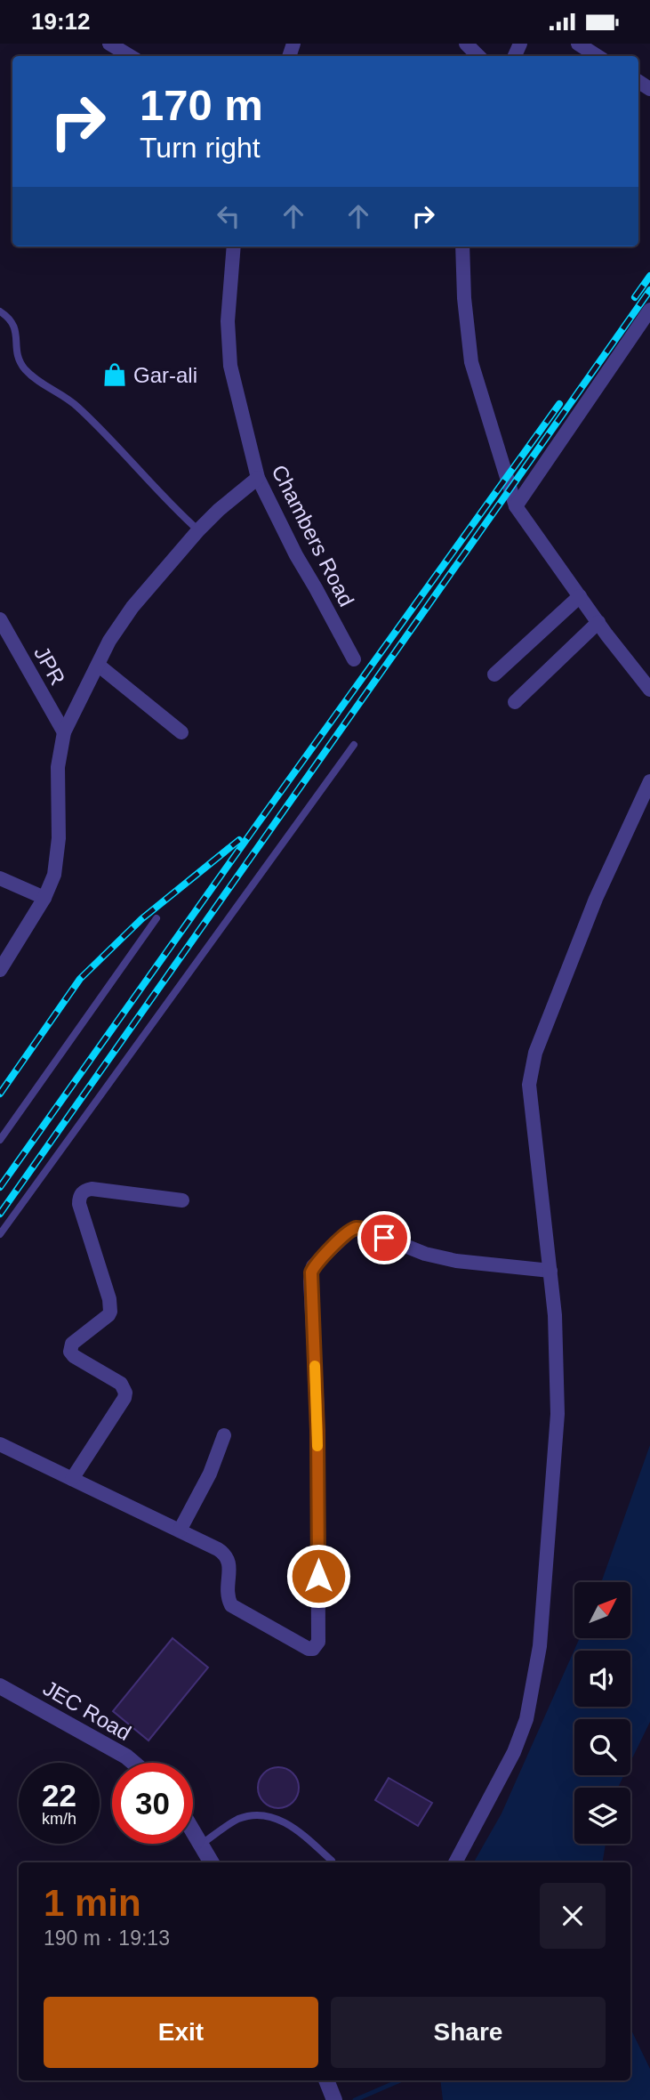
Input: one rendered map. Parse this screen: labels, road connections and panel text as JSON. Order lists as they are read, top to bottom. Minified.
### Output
{"streets":{"street":["Chambers Road","JPR","JEC Road"]},"places":{"shop":["Gar-ali"]},"north":"top right","page":{"status":"19:12","turn":["170 m","Turn right"],"speed":"22 km/h","limit":"30","heading":["1 min","190 m · 19:13"],"buttons":["Exit","Share"]}}
